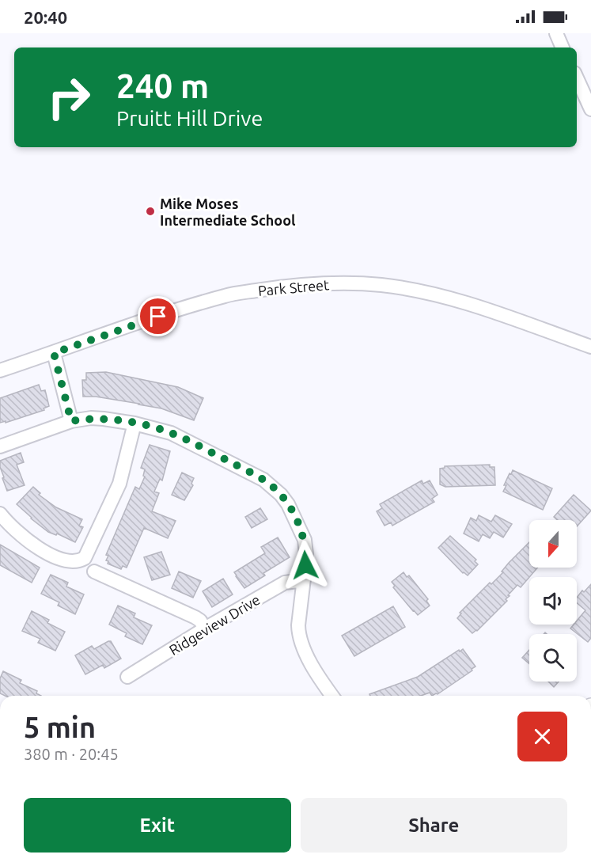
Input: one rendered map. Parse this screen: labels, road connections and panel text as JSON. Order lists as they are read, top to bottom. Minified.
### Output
{"streets":{"street":["Park Street","Ridgeview Drive"]},"places":["Mike Moses Intermediate School"],"north":"bottom","page":{"status":"20:40","turn":["240 m","Pruitt Hill Drive"],"heading":["5 min","380 m · 20:45"],"buttons":["Exit","Share"]}}
